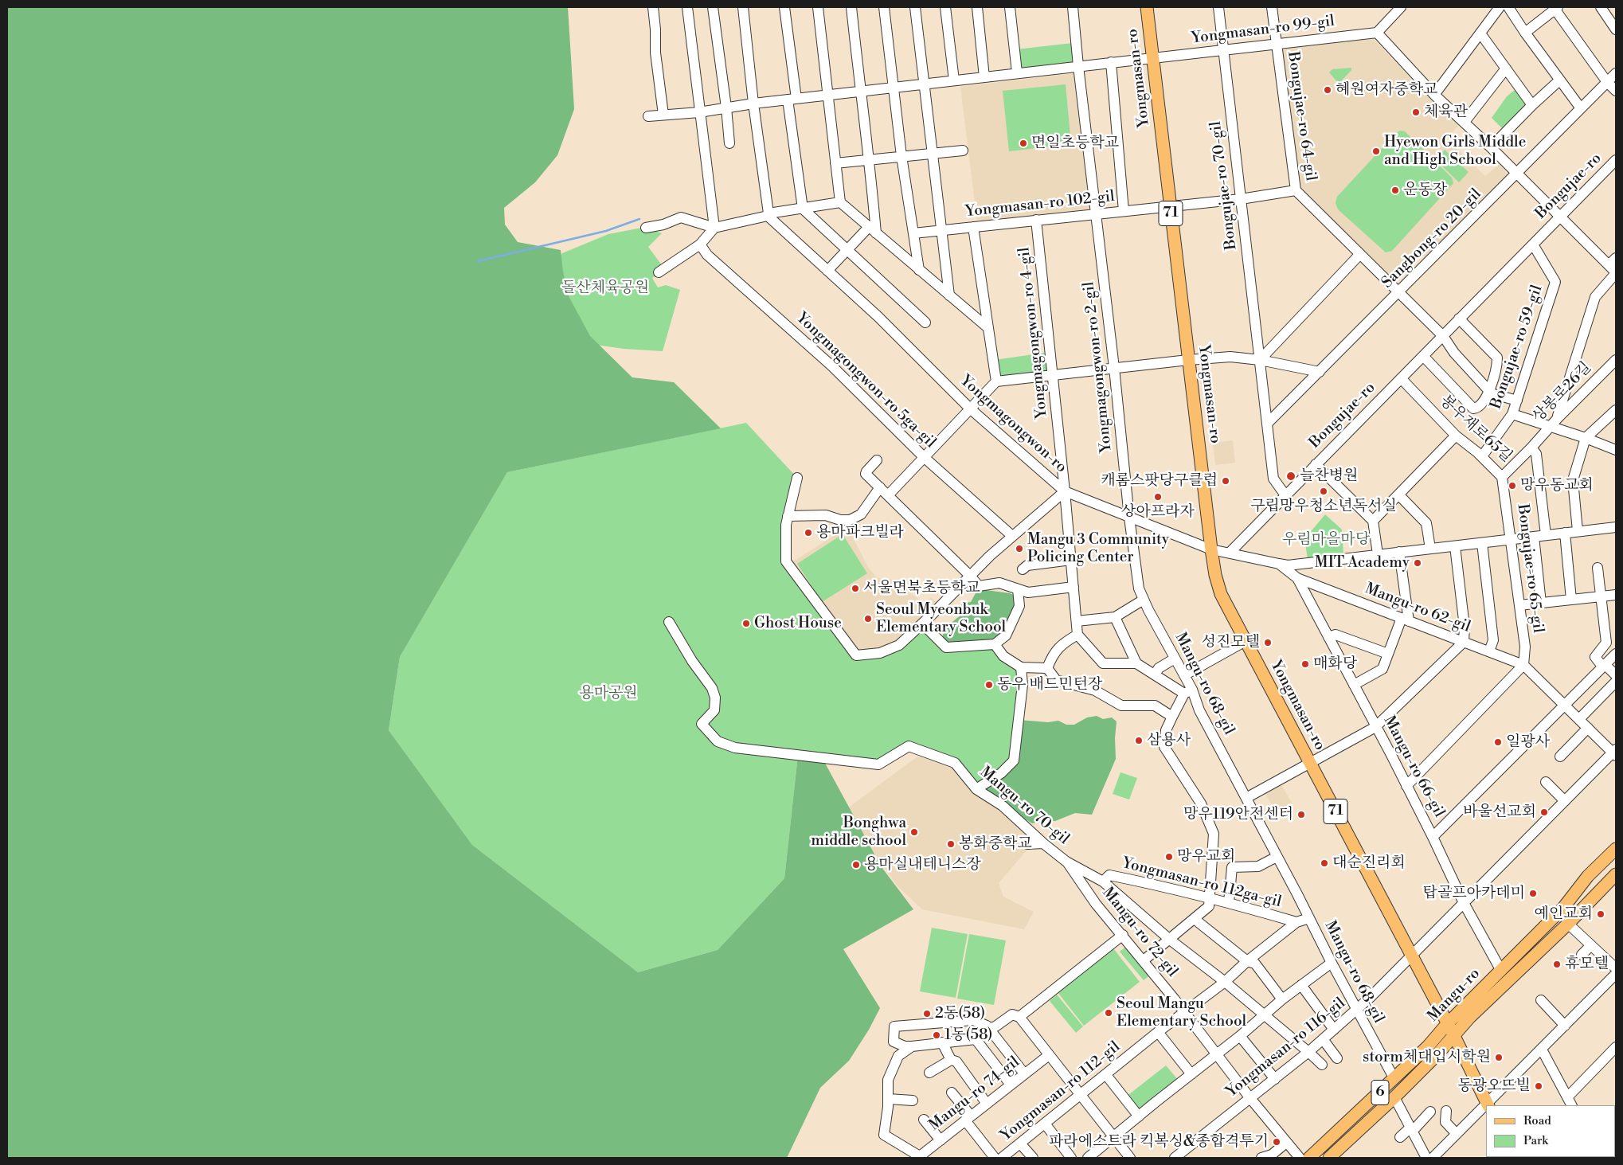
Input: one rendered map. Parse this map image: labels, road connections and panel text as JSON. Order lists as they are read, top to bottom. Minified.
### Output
{"streets":{"main road":["Yongmasan-ro","71","Mangu-ro","6"],"street":["Yongmasan-ro 99-gil","Bongujae-ro 64-gil","Bongujae-ro 70-gil","Bongujae-ro","Yongmasan-ro 102-gil","Sangbong-ro 20-gil","Yongmagongwon-ro 4-gil","Bongujae-ro 59-gil","Yongmagongwon-ro 2-gil","Yongmagongwon-ro 5ga-gil","상봉로26길","Yongmagongwon-ro","봉우재로65길","Bongujae-ro 65-gil","Mangu-ro 62-gil","Mangu-ro 68-gil","Mangu-ro 66-gil","Mangu-ro 70-gil","Yongmasan-ro 112ga-gil","Mangu-ro 72-gil","Yongmasan-ro 116-gil","Yongmasan-ro 112-gil","Mangu-ro 74-gil"]},"crossings":[["Yongmasan-ro 99-gil","Yongmasan-ro"],["Yongmasan-ro 99-gil","Bongujae-ro 64-gil"],["Yongmasan-ro 99-gil","Bongujae-ro 70-gil"],["Yongmasan-ro 99-gil","Yongmagongwon-ro 2-gil"],["Yongmasan-ro","Yongmasan-ro 102-gil"],["Yongmasan-ro","Yongmagongwon-ro"],["Yongmasan-ro","Mangu-ro 68-gil"],["Yongmasan-ro","Mangu-ro"],["Yongmasan-ro","Yongmasan-ro 116-gil"],["Bongujae-ro 64-gil","Bongujae-ro"],["Bongujae-ro 64-gil","Yongmasan-ro 102-gil"],["Bongujae-ro 64-gil","Sangbong-ro 20-gil"],["Bongujae-ro 70-gil","Bongujae-ro"],["Bongujae-ro 70-gil","Yongmasan-ro 102-gil"],["Bongujae-ro 70-gil","Sangbong-ro 20-gil"],["Bongujae-ro","Bongujae-ro 59-gil"],["Bongujae-ro","봉우재로65길"],["Bongujae-ro","Mangu-ro 62-gil"],["Yongmasan-ro 102-gil","Yongmagongwon-ro 4-gil"],["Yongmasan-ro 102-gil","Yongmagongwon-ro 2-gil"],["Yongmagongwon-ro 4-gil","Yongmagongwon-ro"],["Bongujae-ro 59-gil","봉우재로65길"],["Yongmagongwon-ro 2-gil","Yongmagongwon-ro"],["Yongmagongwon-ro 2-gil","Mangu-ro 68-gil"],["상봉로26길","봉우재로65길"],["Yongmagongwon-ro","Mangu-ro 68-gil"],["봉우재로65길","Bongujae-ro 65-gil"],["Bongujae-ro 65-gil","Mangu-ro 62-gil"],["Mangu-ro 62-gil","Mangu-ro 66-gil"],["Mangu-ro 62-gil","Yongmasan-ro 116-gil"],["Mangu-ro 68-gil","Mangu-ro"],["Mangu-ro 68-gil","Yongmasan-ro 116-gil"],["Mangu-ro 68-gil","Yongmasan-ro 112-gil"],["Mangu-ro 66-gil","Mangu-ro"],["Mangu-ro 66-gil","Yongmasan-ro 116-gil"],["Mangu-ro 70-gil","Yongmasan-ro 112ga-gil"],["Mangu-ro 70-gil","Mangu-ro 72-gil"],["Mangu-ro 70-gil","Yongmasan-ro 116-gil"],["Mangu-ro 70-gil","Yongmasan-ro 112-gil"],["Yongmasan-ro 112ga-gil","Yongmasan-ro 112-gil"],["Mangu-ro 72-gil","Yongmasan-ro 116-gil"],["Mangu-ro 72-gil","Yongmasan-ro 112-gil"]],"parks":["돌산체육공원","우림마을마당","용마공원"],"places":["혜원여자중학교","체육관","면일초등학교","Hyewon Girls Middle and High School","운동장","늘찬병원","캐롬스팟당구클럽","망우동교회","구립망우청소년독서실","상아프라자","용마파크빌라","Mangu 3 Community Policing Center","MIT Academy","서울면북초등학교","Seoul Myeonbuk Elementary School","Ghost House","성진모텔","매화당","동우 배드민턴장","삼용사","일광사","바울선교회","망우119안전센터","Bonghwa middle school","봉화중학교","망우교회","대순진리회","용마실내테니스장","탑골프아카데미","예인교회","휴모텔","Seoul Mangu Elementary School","2동(58)","1동(58)","storm체대입시학원","동광오뜨빌","파라에스트라 킥복싱&종합격투기"],"legend":["Road","Park"]}
